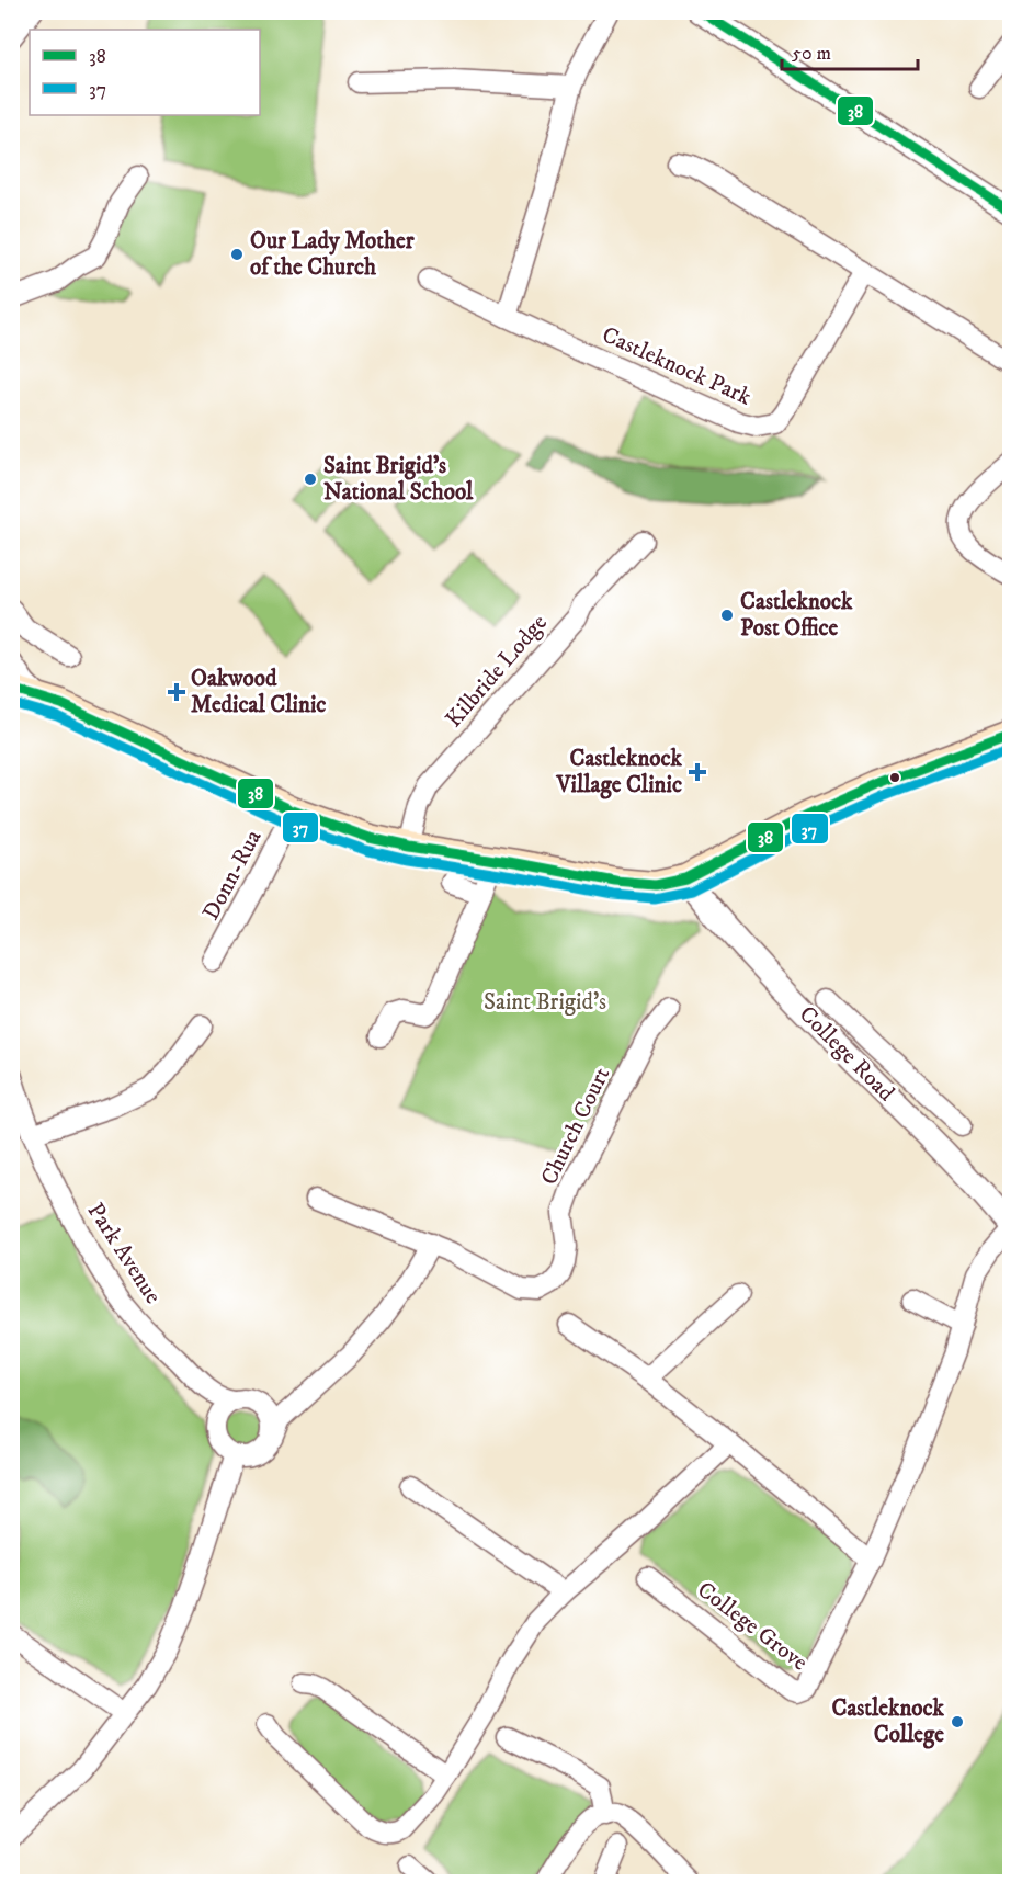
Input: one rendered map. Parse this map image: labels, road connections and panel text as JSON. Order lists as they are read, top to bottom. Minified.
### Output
{"streets":{"street":["Castleknock Park","Kilbride Lodge","Donn-Rua","College Road","Church Court","Park Avenue","College Grove"]},"crossings":[["College Road","College Grove"]],"parks":["Saint Brigid's"],"places":{"other":["Our Lady Mother of the Church","Saint Brigid's National School","Castleknock Post Office","Castleknock College"],"health":["Oakwood Medical Clinic","Castleknock Village Clinic"]},"lines":["transit line 38","transit line 37"],"legend":["38","37"],"scale_bar":"50 m"}
